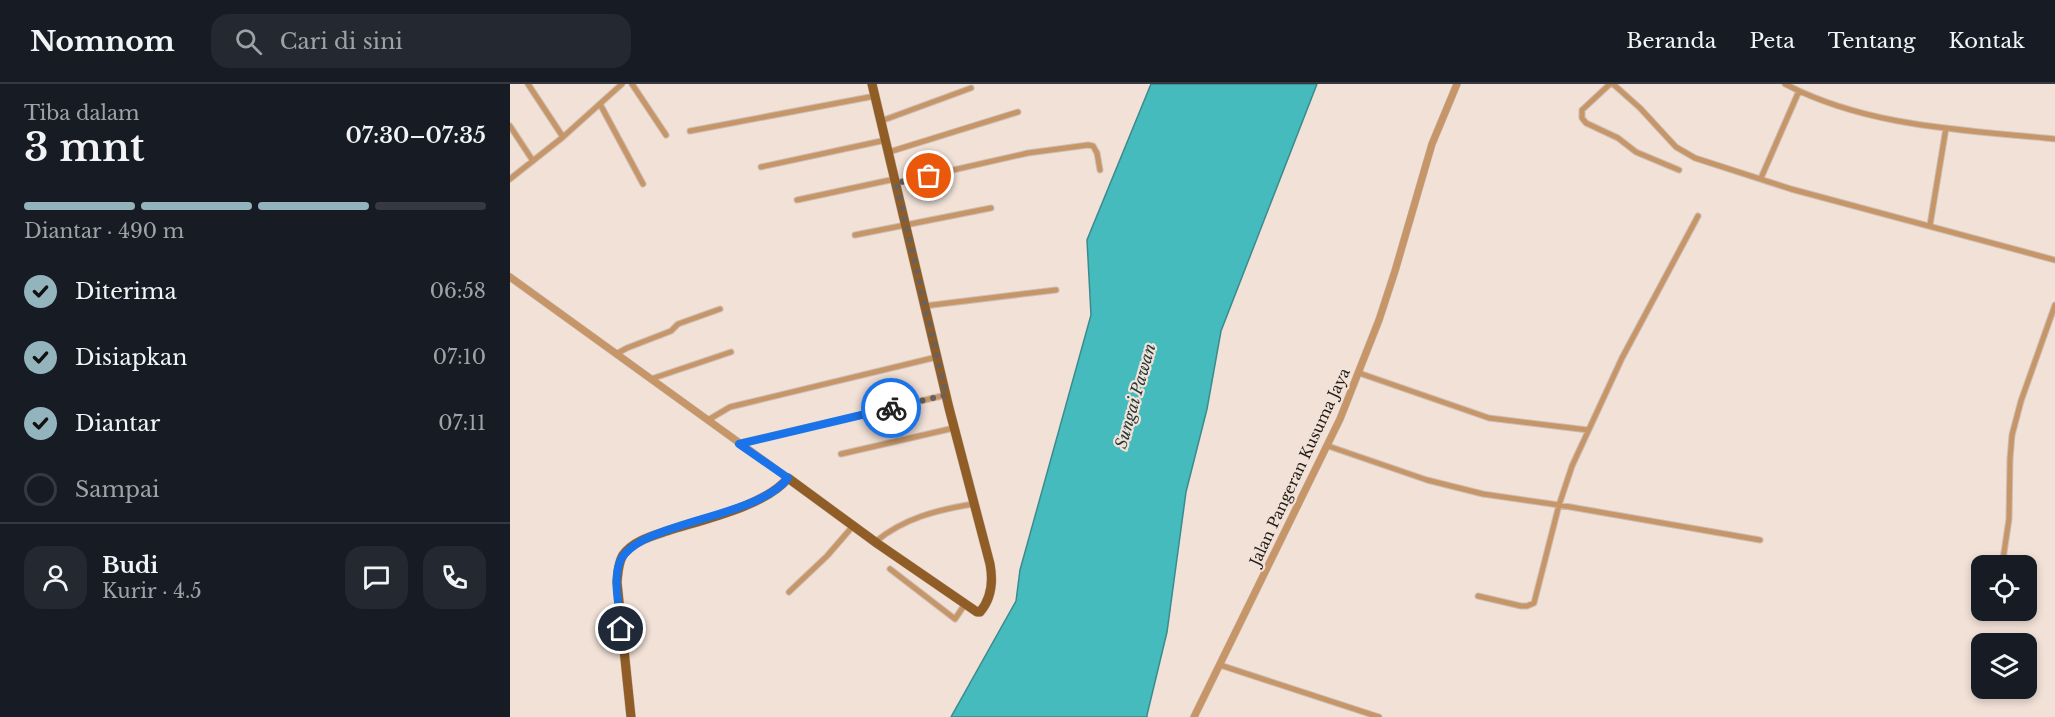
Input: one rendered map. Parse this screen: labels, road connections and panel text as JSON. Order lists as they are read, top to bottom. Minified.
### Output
{"streets":{"street":["Jalan Pangeran Kusuma Jaya"]},"water":["Sungai Pawan"],"page":{"header":"Nomnom","search":"Cari di sini","nav":["Beranda","Peta","Tentang","Kontak"],"heading":["3 mnt","Tiba dalam","07:30–07:35"],"panel":["Budi","Kurir · 4.5"],"bar":"Diantar · 490 m","list":[["Diterima","06:58"],["Disiapkan","07:10"],["Diantar","07:11"],"Sampai"]}}
